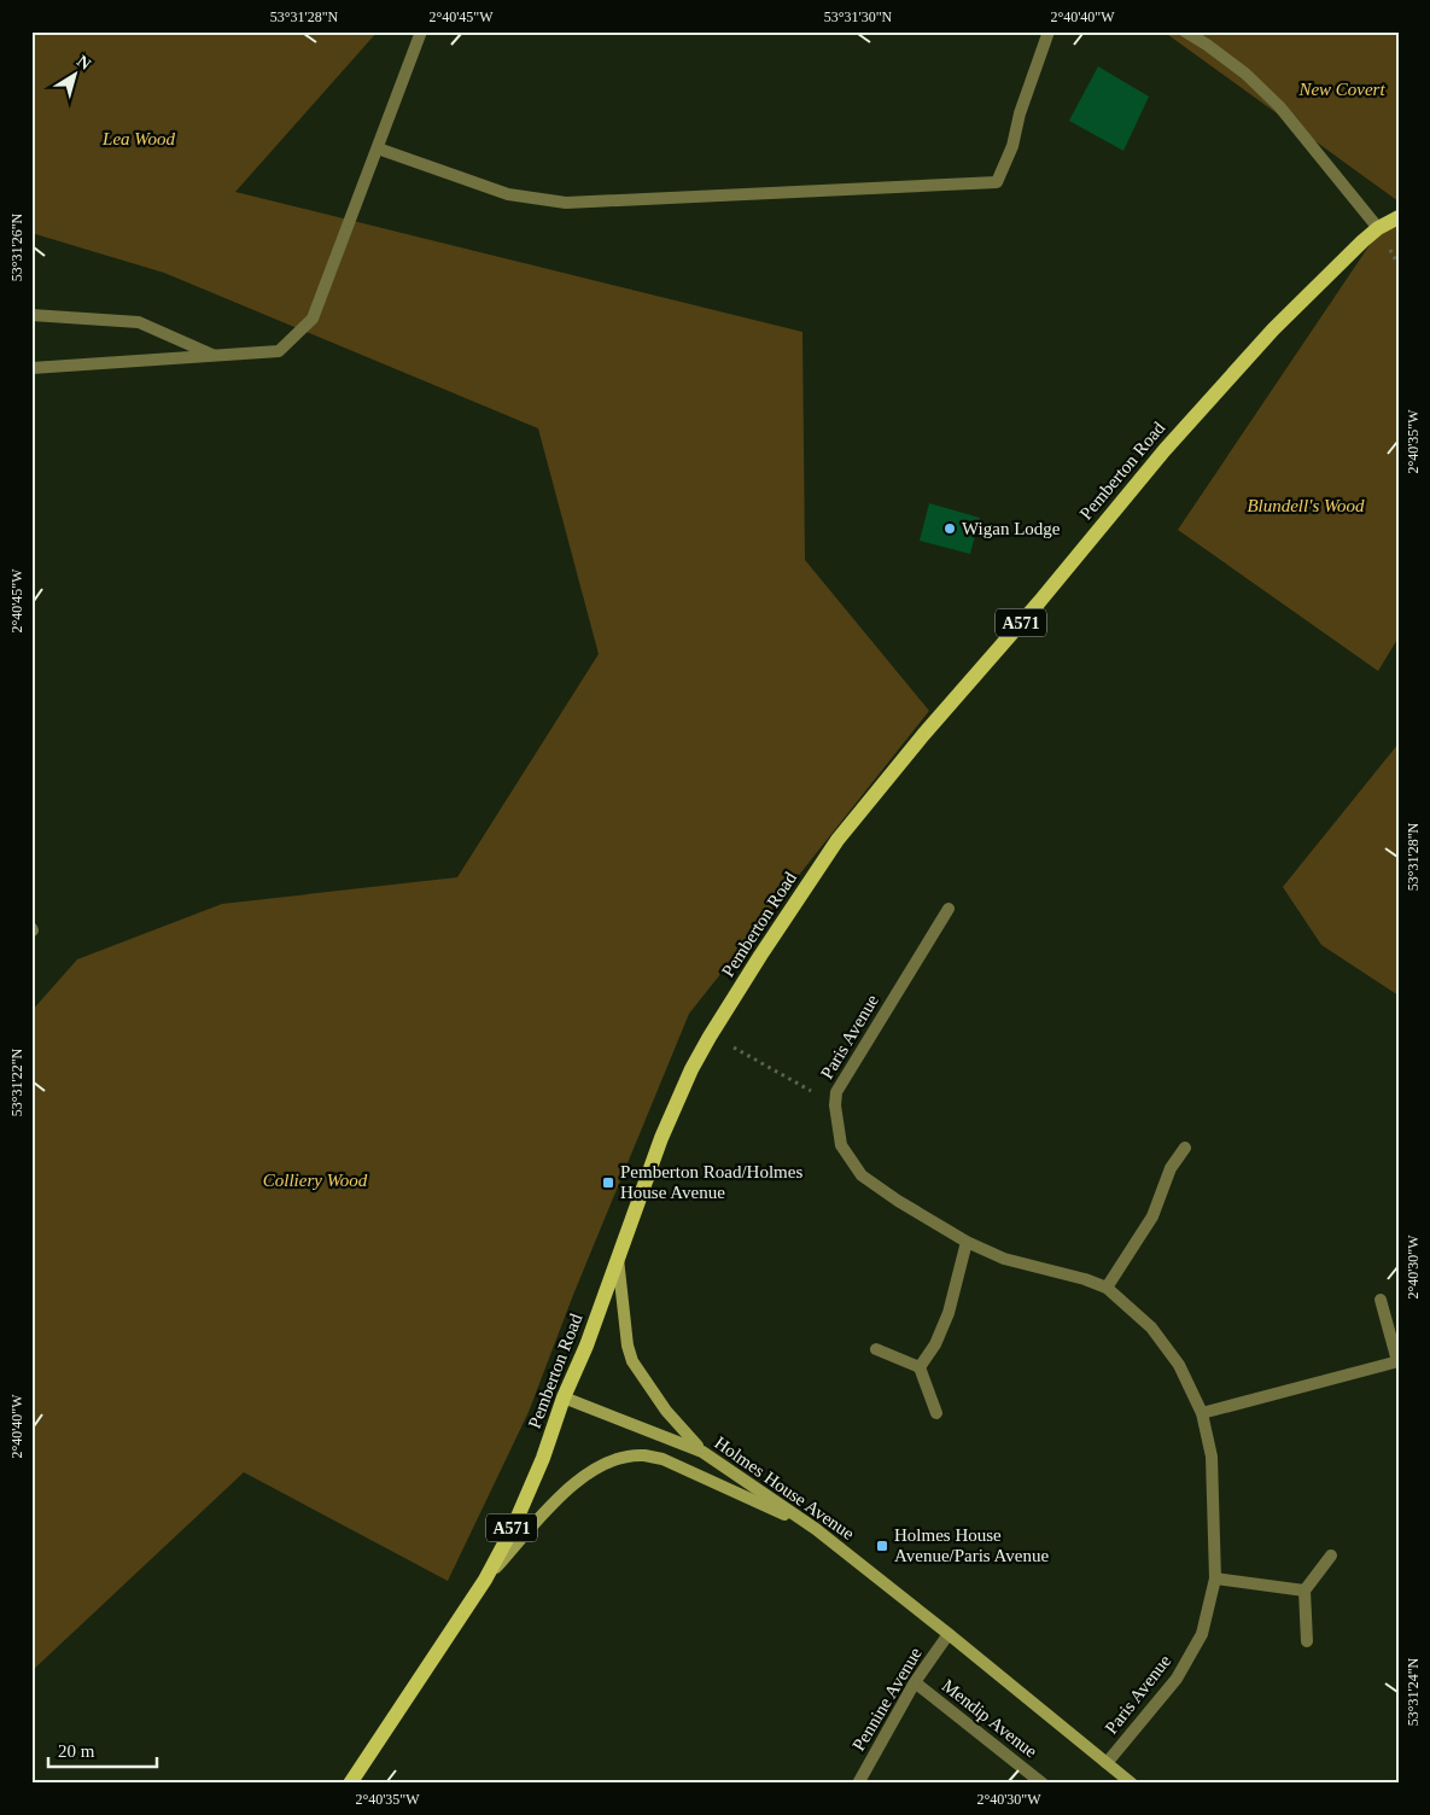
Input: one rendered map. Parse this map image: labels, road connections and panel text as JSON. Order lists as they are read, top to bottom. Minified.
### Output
{"streets":{"main road":["Pemberton Road","A571","Holmes House Avenue"],"street":["Paris Avenue","Pennine Avenue","Mendip Avenue"]},"crossings":[["Pemberton Road","Holmes House Avenue"],["Paris Avenue","Holmes House Avenue"],["Holmes House Avenue","Pennine Avenue"],["Pennine Avenue","Mendip Avenue"]],"parks":["New Covert","Lea Wood","Blundell's Wood","Colliery Wood"],"places":{"other":["Wigan Lodge"],"transit":["Pemberton Road/Holmes House Avenue","Holmes House Avenue/Paris Avenue"]},"scale_bar":"20 m","north":"top right","coordinates":["53°31'28\"N","2°40'45\"W","53°31'30\"N","2°40'40\"W","53°31'26\"N","2°40'35\"W","53°31'22\"N","2°40'30\"W","53°31'24\"N"]}
